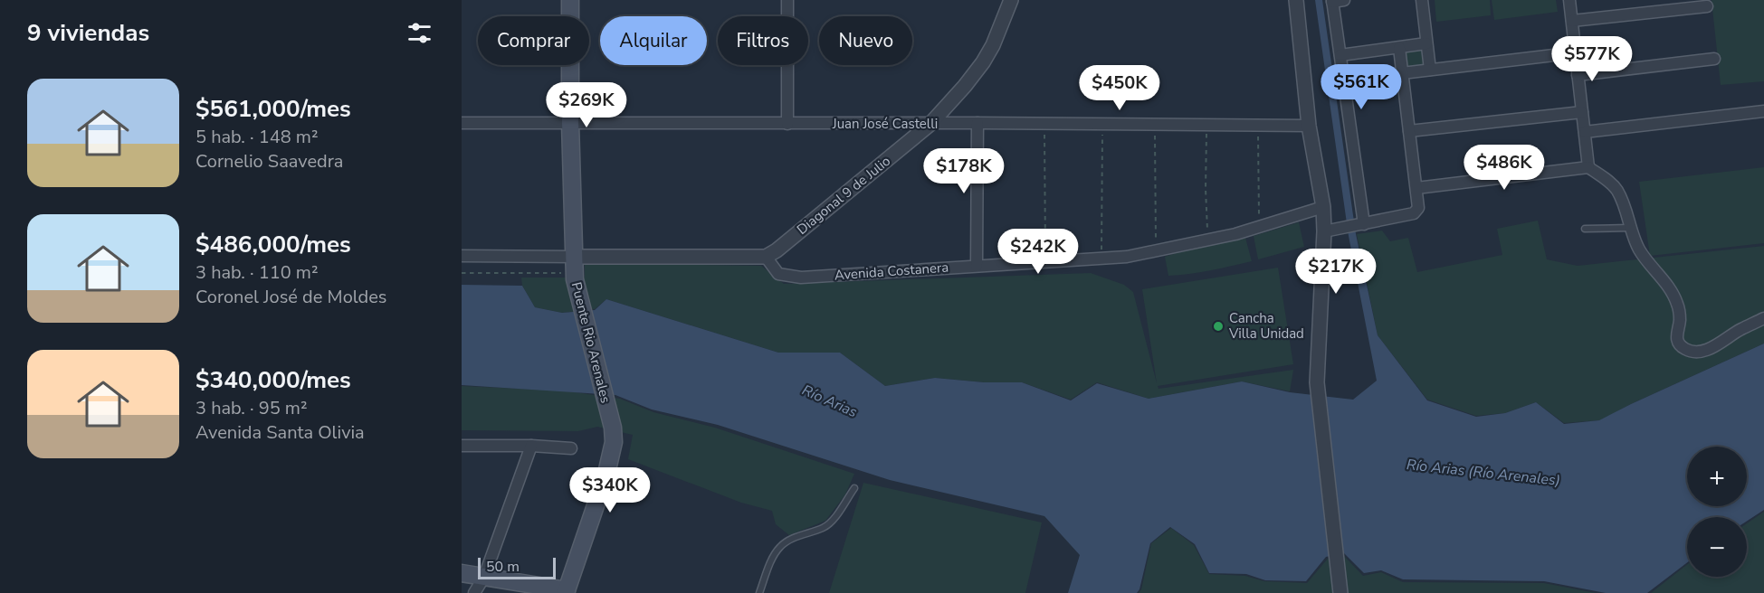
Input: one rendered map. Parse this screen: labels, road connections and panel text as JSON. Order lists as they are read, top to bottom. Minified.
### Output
{"streets":{"main road":["Puente Rio Arenales"],"street":["Juan José Castelli","Diagonal 9 de Julio","Avenida Costanera"]},"crossings":[["Juan José Castelli","Diagonal 9 de Julio"],["Juan José Castelli","Puente Rio Arenales"],["Diagonal 9 de Julio","Avenida Costanera"]],"water":["Río Arias","Río Arias (Río Arenales)"],"places":["Cancha Villa Unidad"],"scale_bar":"50 m","page":{"heading":"9 viviendas","chip":["Comprar","Alquilar","Filtros","Nuevo"],"price":["$577K","$561K","$450K","$269K","$486K","$178K","$242K","$217K","$340K"],"list":[{"name":"$561,000/mes","note":"5 hab. · 148 m² · Cornelio Saavedra"},{"name":"$486,000/mes","note":"3 hab. · 110 m² · Coronel José de Moldes"},{"name":"$340,000/mes","note":"3 hab. · 95 m² · Avenida Santa Olivia"}],"map_buttons":["+","−"],"scale":"50 m"}}
